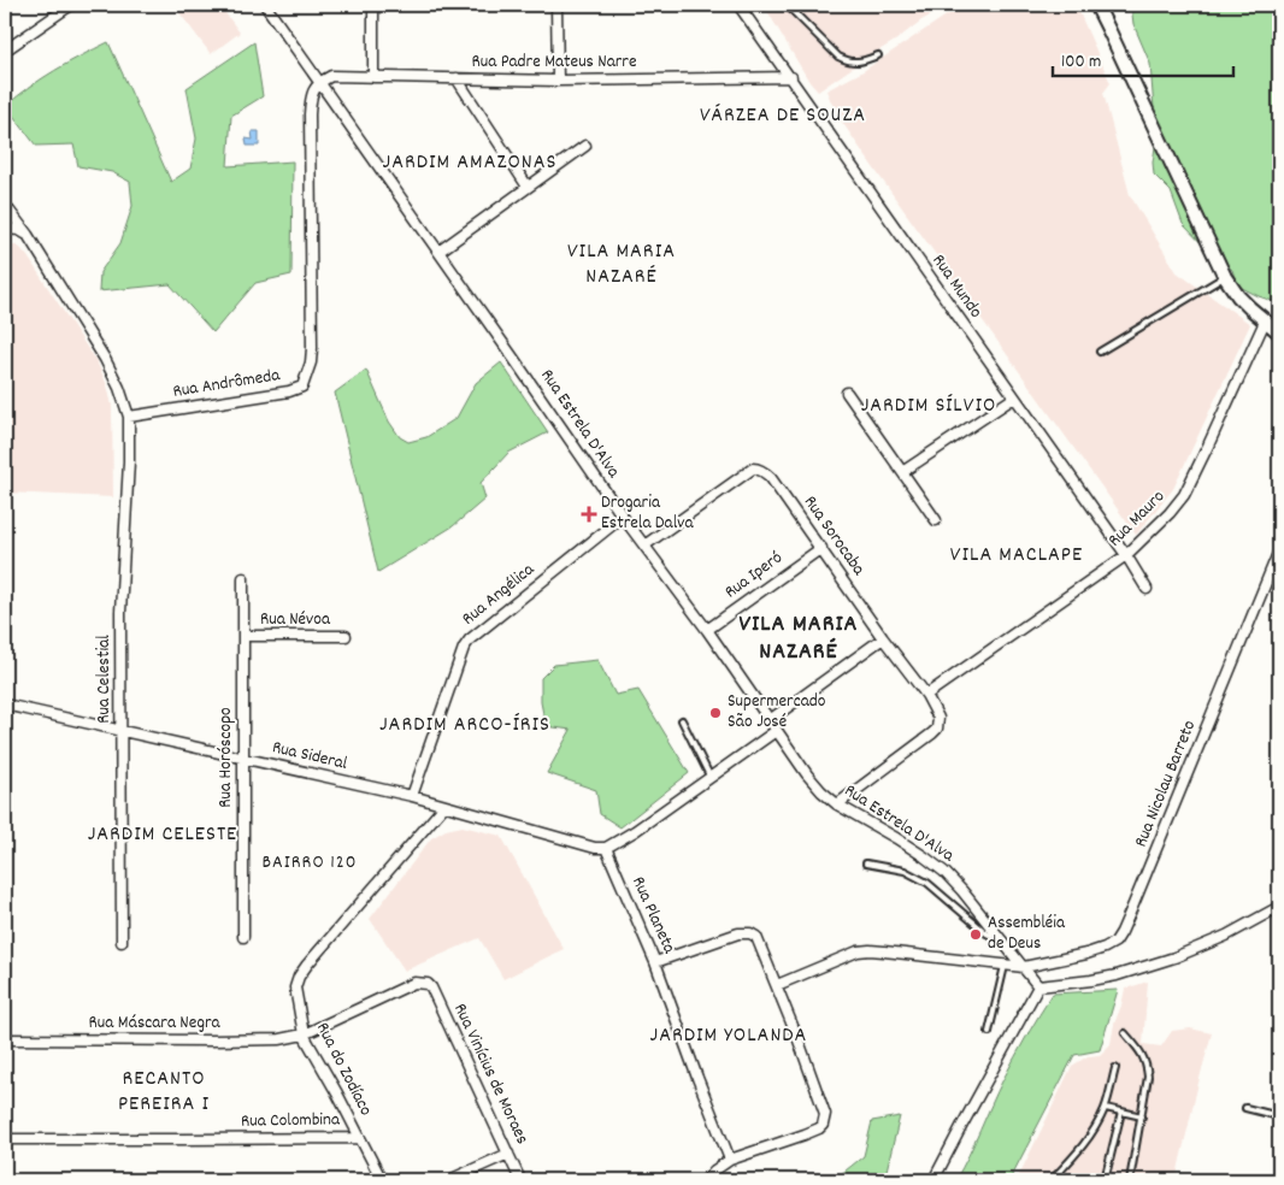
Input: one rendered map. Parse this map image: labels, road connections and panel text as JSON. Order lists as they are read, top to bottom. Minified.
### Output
{"streets":{"street":["Rua Padre Mateus Narre","Rua Mundo","Rua Andrômeda","Rua Estrela D'Alva","Rua Mauro","Rua Sorocaba","Rua Iperó","Rua Angélica","Rua Névoa","Rua Celestial","Rua Sideral","Rua Horóscopo","Rua Nicolau Barreto","Rua Planeta","Rua Máscara Negra","Rua do Zodíaco","Rua Vinícius de Moraes","Rua Colombina"]},"crossings":[["Rua Padre Mateus Narre","Rua Mundo"],["Rua Padre Mateus Narre","Rua Andrômeda"],["Rua Padre Mateus Narre","Rua Estrela D'Alva"],["Rua Mundo","Rua Mauro"],["Rua Andrômeda","Rua Estrela D'Alva"],["Rua Andrômeda","Rua Celestial"],["Rua Estrela D'Alva","Rua Sorocaba"],["Rua Estrela D'Alva","Rua Iperó"],["Rua Estrela D'Alva","Rua Angélica"],["Rua Estrela D'Alva","Rua Nicolau Barreto"],["Rua Mauro","Rua Sorocaba"],["Rua Sorocaba","Rua Iperó"],["Rua Angélica","Rua Sideral"],["Rua Névoa","Rua Horóscopo"],["Rua Celestial","Rua Sideral"],["Rua Sideral","Rua Horóscopo"],["Rua Sideral","Rua Planeta"],["Rua Sideral","Rua do Zodíaco"],["Rua Máscara Negra","Rua do Zodíaco"],["Rua Máscara Negra","Rua Vinícius de Moraes"],["Rua do Zodíaco","Rua Colombina"]],"districts":["VÁRZEA DE SOUZA","JARDIM AMAZONAS","VILA MARIA NAZARÉ","JARDIM SÍLVIO","VILA MACLAPE","VILA MARIA NAZARÉ","JARDIM ARCO-ÍRIS","JARDIM CELESTE","BAIRRO 120","JARDIM YOLANDA","RECANTO PEREIRA I"],"places":{"health":["Drogaria Estrela Dalva"],"other":["Supermercado São José","Assembléia de Deus"]},"scale_bar":"100 m"}
